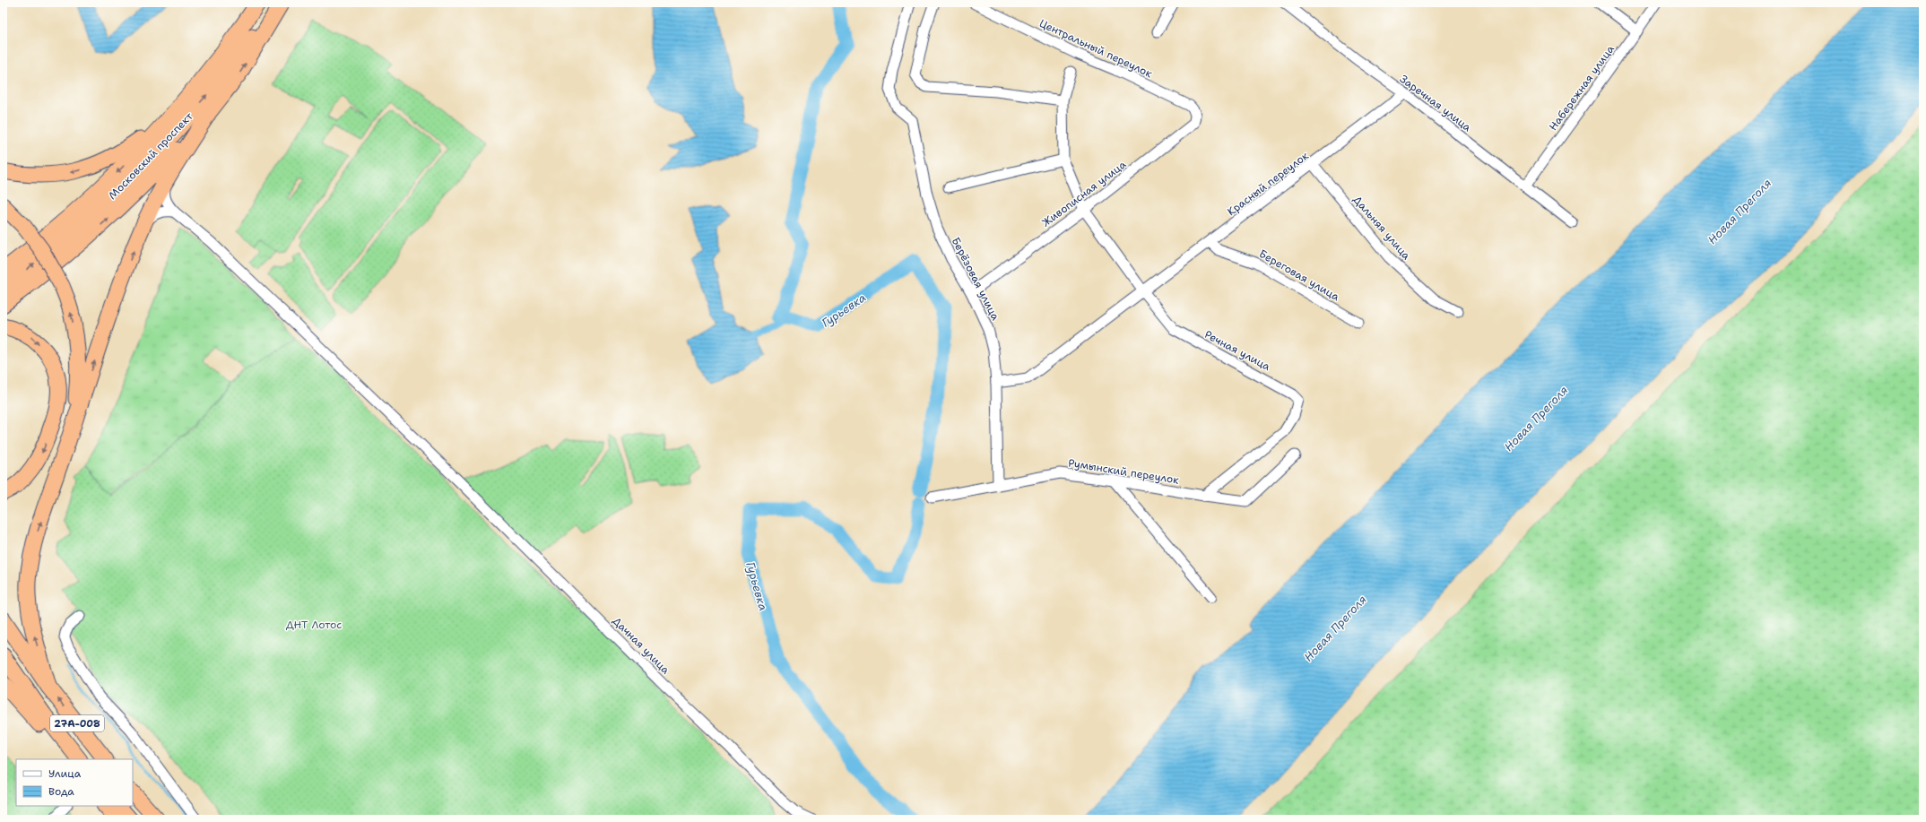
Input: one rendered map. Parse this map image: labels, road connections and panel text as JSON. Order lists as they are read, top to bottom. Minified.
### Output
{"streets":{"highway":["Московский проспект","27А-008"],"street":["Центральный переулок","Набережная улица","Заречная улица","Красный переулок","Живописная улица","Дальняя улица","Береговая улица","Берёзовая улица","Речная улица","Румынский переулок","Дачная улица"]},"crossings":[["Центральный переулок","Живописная улица"],["Набережная улица","Заречная улица"],["Заречная улица","Красный переулок"],["Красный переулок","Дальняя улица"],["Красный переулок","Береговая улица"],["Красный переулок","Берёзовая улица"],["Красный переулок","Речная улица"],["Живописная улица","Берёзовая улица"],["Живописная улица","Речная улица"],["Берёзовая улица","Румынский переулок"],["Речная улица","Румынский переулок"]],"water":["Новая Преголя","Гурьевка"],"parks":["ДНТ Лотос"],"legend":["Улица","Вода"]}
